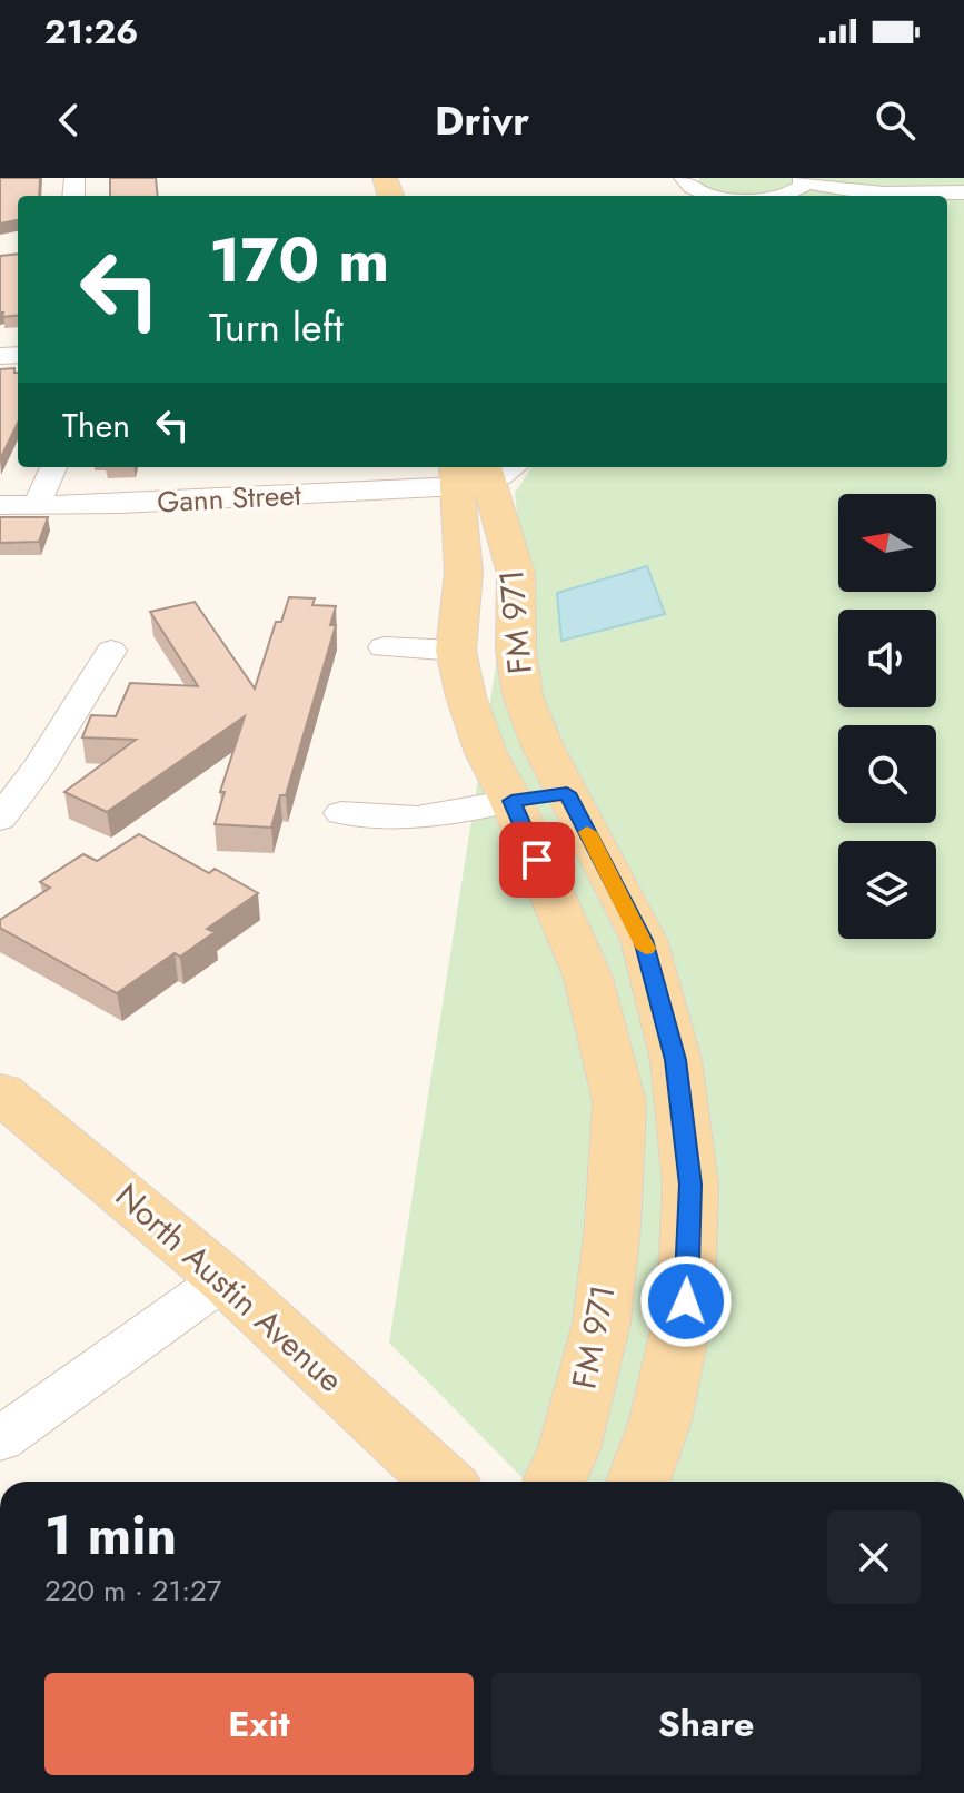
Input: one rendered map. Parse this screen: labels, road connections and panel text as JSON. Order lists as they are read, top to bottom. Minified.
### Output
{"streets":{"main road":["FM 971","North Austin Avenue"],"street":["Gann Street"]},"crossings":[["Gann Street","FM 971"]],"north":"left","page":{"status":"21:26","header":"Drivr","turn":["170 m","Turn left"],"then":"Then","heading":["1 min","220 m · 21:27"],"buttons":["Exit","Share"]}}
